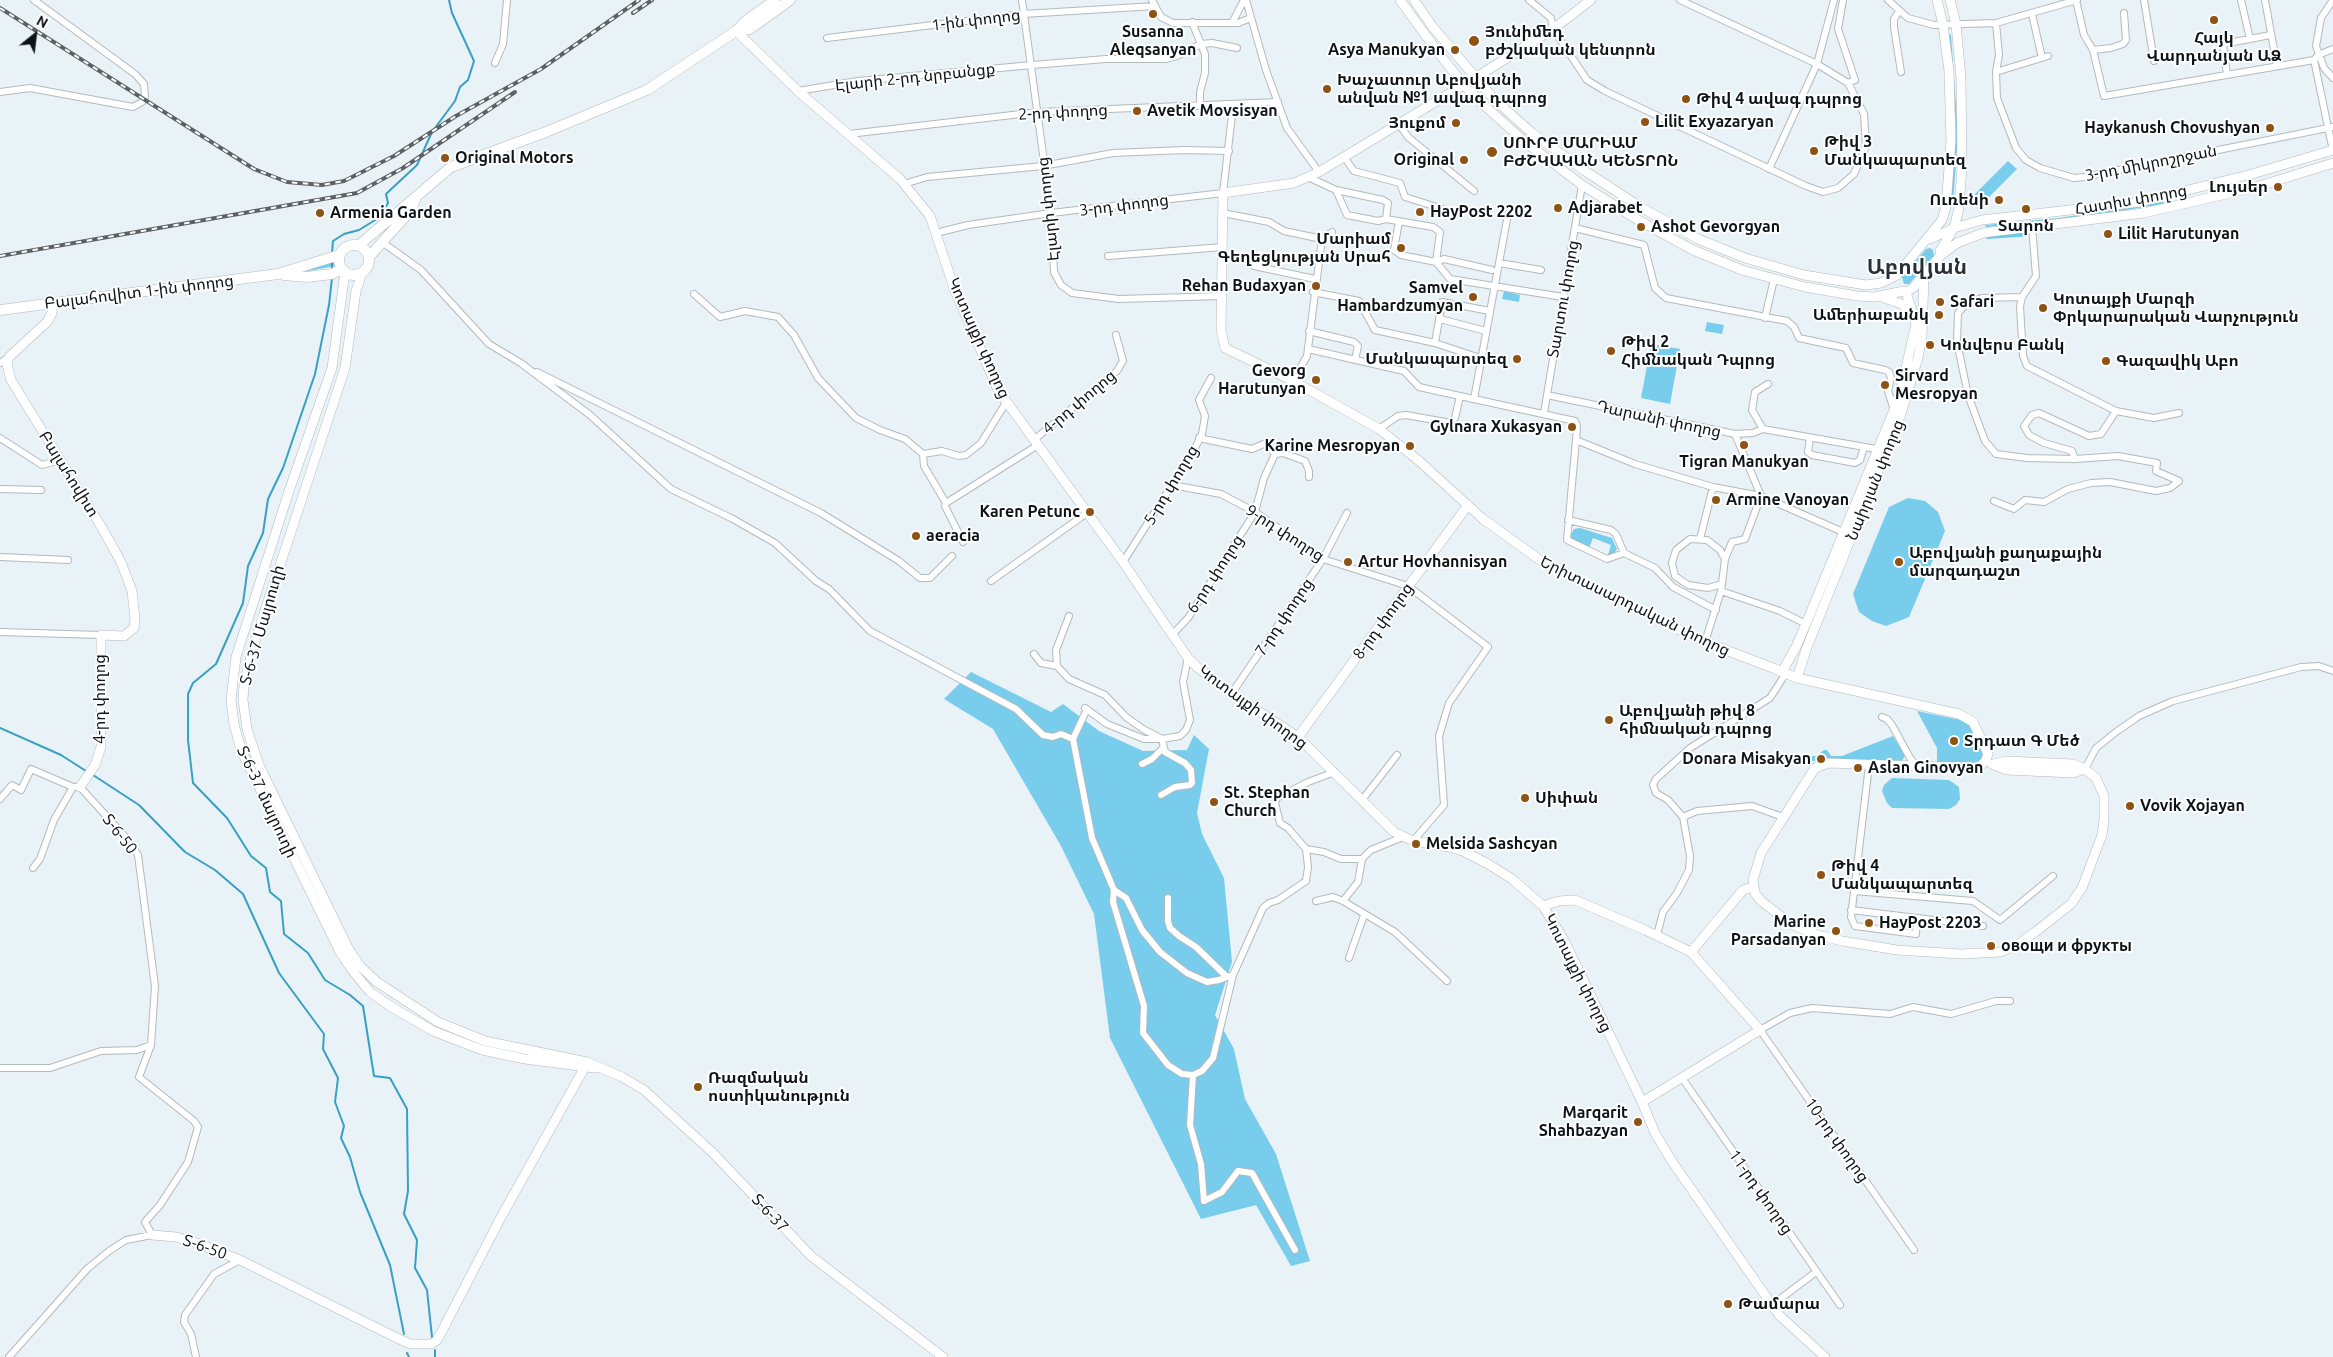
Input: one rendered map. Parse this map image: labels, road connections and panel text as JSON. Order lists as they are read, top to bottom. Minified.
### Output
{"streets":{"main road":["Հատիս փողոց","Բալահովիտ 1-ին փողոց","Կոտայքի փողոց","4-րդ փողոց","Բալահովիտ","Նաիրյան փողոց","Երիտասարդական փողոց","8-րդ փողոց","Տ-6-37 Մայրուղի","Տ-6-37 մայրուղի","Տ-6-50","Տ-6-37"],"street":["1-ին փողոց","Էլարի 2-րդ նրբանցք","2-րդ փողոց","3-րդ միկրոշրջան","3-րդ փողոց","Էլարի փողոց","Տարտու փողոց","Դարանի փողոց","5-րդ փողոց","9-րդ փողոց","6-րդ փողոց","7-րդ փողոց","10-րդ փողոց","11-րդ փողոց"]},"crossings":[["1-ին փողոց","Էլարի փողոց"],["Էլարի 2-րդ նրբանցք","Էլարի փողոց"],["Էլարի 2-րդ նրբանցք","Կոտայքի փողոց"],["2-րդ փողոց","Էլարի փողոց"],["2-րդ փողոց","Կոտայքի փողոց"],["2-րդ փողոց","Երիտասարդական փողոց"],["3-րդ փողոց","Էլարի փողոց"],["3-րդ փողոց","Կոտայքի փողոց"],["3-րդ փողոց","Երիտասարդական փողոց"],["Էլարի փողոց","Երիտասարդական փողոց"],["Տարտու փողոց","Դարանի փողոց"],["Կոտայքի փողոց","4-րդ փողոց"],["Կոտայքի փողոց","5-րդ փողոց"],["Կոտայքի փողոց","9-րդ փողոց"],["Կոտայքի փողոց","6-րդ փողոց"],["Կոտայքի փողոց","7-րդ փողոց"],["Կոտայքի փողոց","8-րդ փողոց"],["4-րդ փողոց","Բալահովիտ"],["4-րդ փողոց","Տ-6-50"],["Նաիրյան փողոց","Երիտասարդական փողոց"],["5-րդ փողոց","9-րդ փողոց"],["9-րդ փողոց","6-րդ փողոց"],["9-րդ փողոց","7-րդ փողոց"],["9-րդ փողոց","8-րդ փողոց"],["Երիտասարդական փողոց","8-րդ փողոց"],["Տ-6-37 Մայրուղի","Տ-6-37 մայրուղի"],["Տ-6-37 մայրուղի","Տ-6-50"],["Տ-6-37 մայրուղի","Տ-6-37"]],"districts":["Աբովյան"],"places":["Susanna Aleqsanyan","Հայկ Վարդանյան ԱՁ","Յունիմեդ բժշկական կենտրոն","Asya Manukyan","Խաչատուր Աբովյանի անվան №1 ավագ դպրոց","Թիվ 4 ավագ դպրոց","Avetik Movsisyan","Lilit Exyazaryan","Յուքոմ","Haykanush Chovushyan","Թիվ 3 Մանկապարտեզ","ՍՈՒՐԲ ՄԱՐԻԱՄ ԲԺՇԿԱԿԱՆ ԿԵՆՏՐՈՆ","Original Motors","Original","Լույսեր","Ուռենի","Adjarabet","Տարոն","HayPost 2202","Armenia Garden","Ashot Gevorgyan","Lilit Harutunyan","Մարիամ Գեղեցկության Սրահ","Rehan Budaxyan","Samvel Hambardzumyan","Safari","Կոտայքի Մարզի Փրկարարական Վարչություն","Ամերիաբանկ","Կոնվերս Բանկ","Թիվ 2 Հիմնական Դպրոց","Մանկապարտեզ","Գազավիկ Աբո","Gevorg Harutunyan","Sirvard Mesropyan","Gylnara Xukasyan","Tigran Manukyan","Karine Mesropyan","Armine Vanoyan","Karen Petunc","aeracia","Artur Hovhannisyan","Աբովյանի քաղաքային մարզադաշտ","Աբովյանի թիվ 8 հիմնական դպրոց","Տրդատ Գ Մեծ","Donara Misakyan","Aslan Ginovyan","Սիփան","St. Stephan Church","Vovik Xojayan","Melsida Sashcyan","Թիվ 4 Մանկապարտեզ","HayPost 2203","Marine Parsadanyan","овощи и фрукты","Ռազմական ոստիկանություն","Marqarit Shahbazyan","Թամարա"],"north":"top right"}
